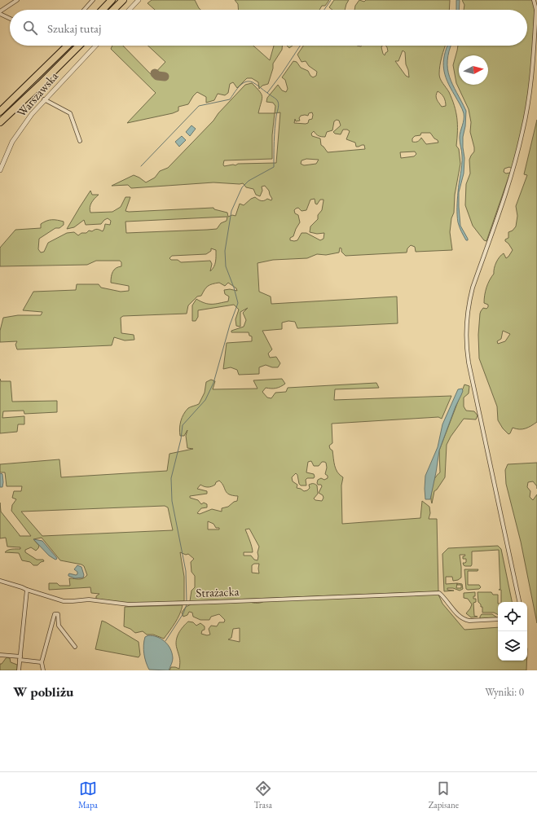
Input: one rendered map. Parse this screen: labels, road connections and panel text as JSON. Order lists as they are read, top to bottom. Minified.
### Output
{"streets":{"street":["Warszawska","Strażacka"]},"north":"right","page":{"search":"Szukaj tutaj","heading":["W pobliżu","Wyniki: 0"],"nav":["Mapa","Trasa","Zapisane"]}}
